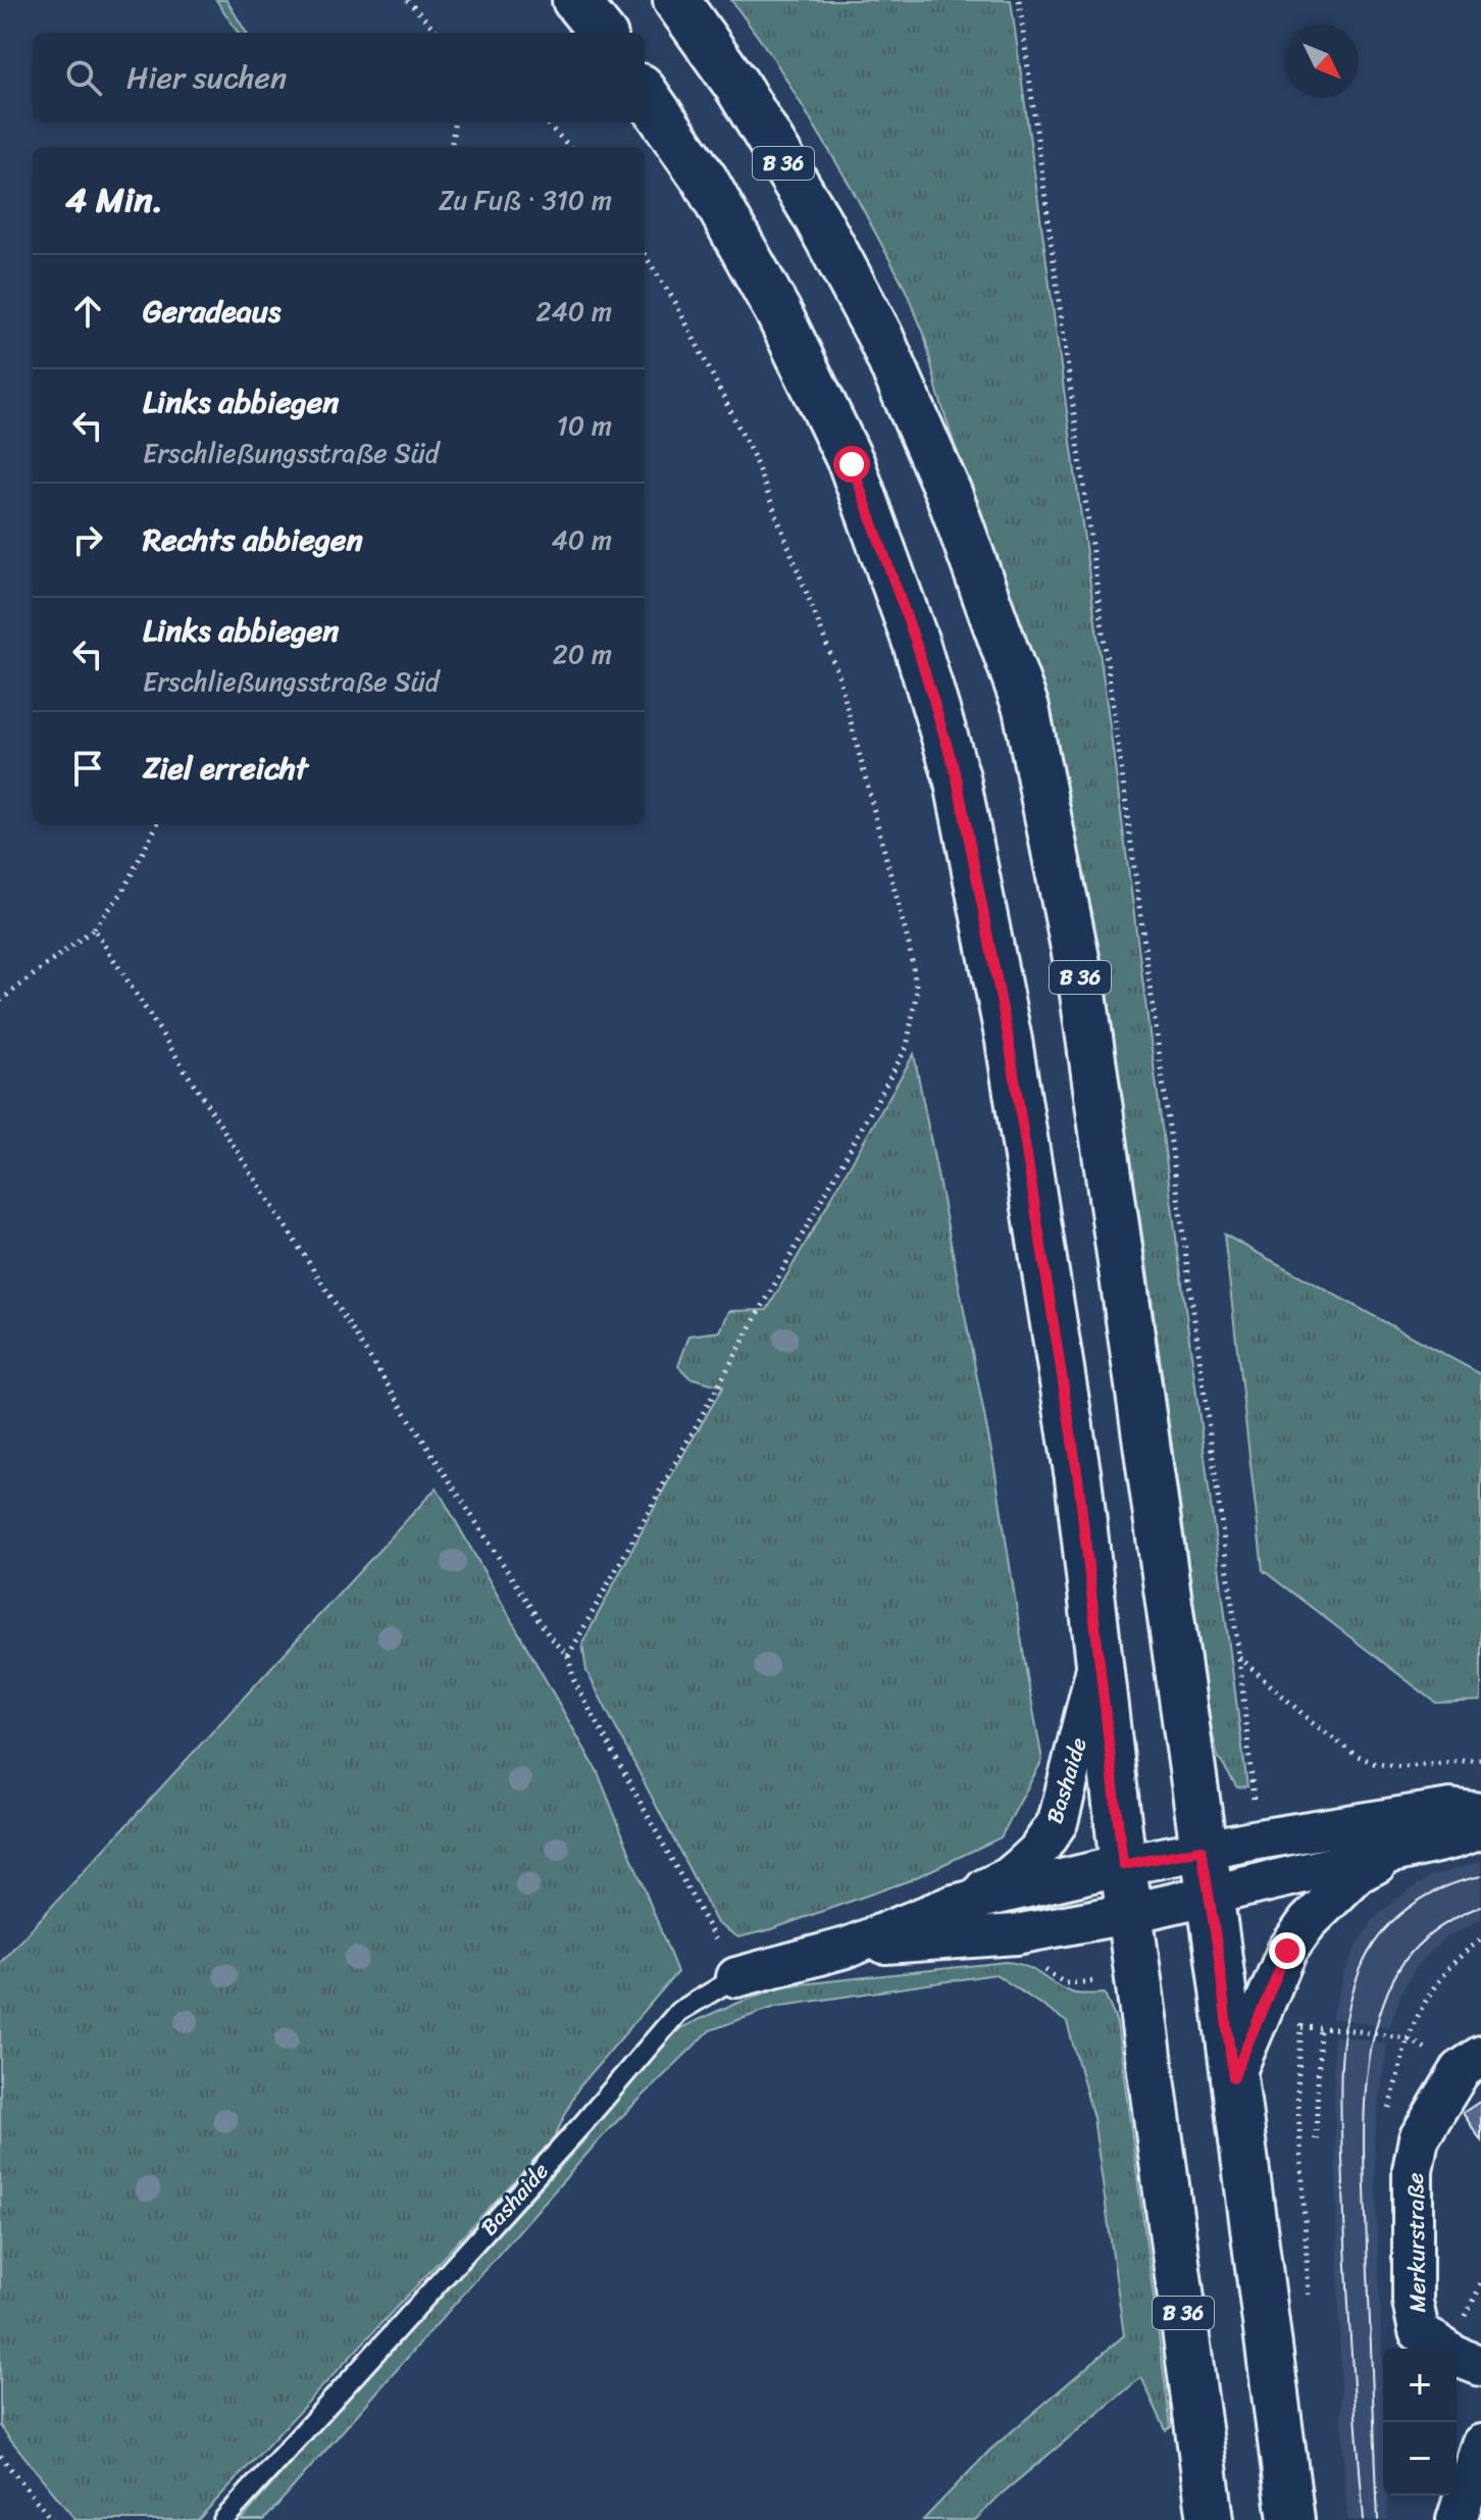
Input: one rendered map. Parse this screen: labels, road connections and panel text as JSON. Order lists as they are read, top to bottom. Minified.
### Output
{"streets":{"main road":["B 36"],"street":["Bashaide","Merkurstraße"]},"crossings":[["B 36","Bashaide"]],"north":"bottom right","page":{"search":"Hier suchen","heading":["4 Min.","Zu Fuß · 310 m"],"list":[["Geradeaus","240 m"],["Links abbiegen","Erschließungsstraße Süd","10 m"],["Rechts abbiegen","40 m"],["Links abbiegen","Erschließungsstraße Süd","20 m"],"Ziel erreicht"],"map_buttons":["+","−"]}}
